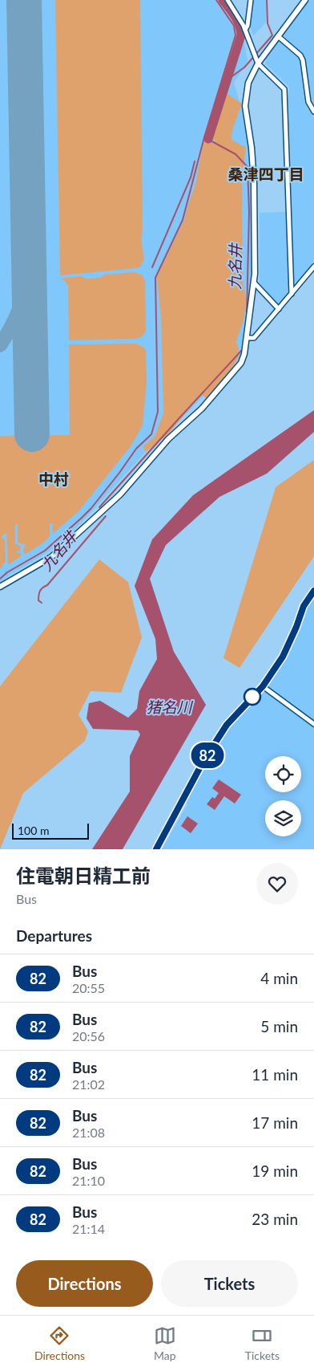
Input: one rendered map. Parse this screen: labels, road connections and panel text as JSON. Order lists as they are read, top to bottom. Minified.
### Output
{"districts":["桑津四丁目","中村"],"water":["九名井","猪名川"],"lines":["bus line 82"],"scale_bar":"100 m","page":{"on_map":"82","scale":"100 m","heading":[["住電朝日精工前","Bus"],"Departures"],"list":[{"mark":"82","name":"Bus","note":"20:55","value":"4 min"},{"mark":"82","name":"Bus","note":"20:56","value":"5 min"},{"mark":"82","name":"Bus","note":"21:02","value":"11 min"},{"mark":"82","name":"Bus","note":"21:08","value":"17 min"},{"mark":"82","name":"Bus","note":"21:10","value":"19 min"},{"mark":"82","name":"Bus","note":"21:14","value":"23 min"}],"buttons":["Directions","Tickets"],"tabs":["Directions","Map","Tickets"]}}
